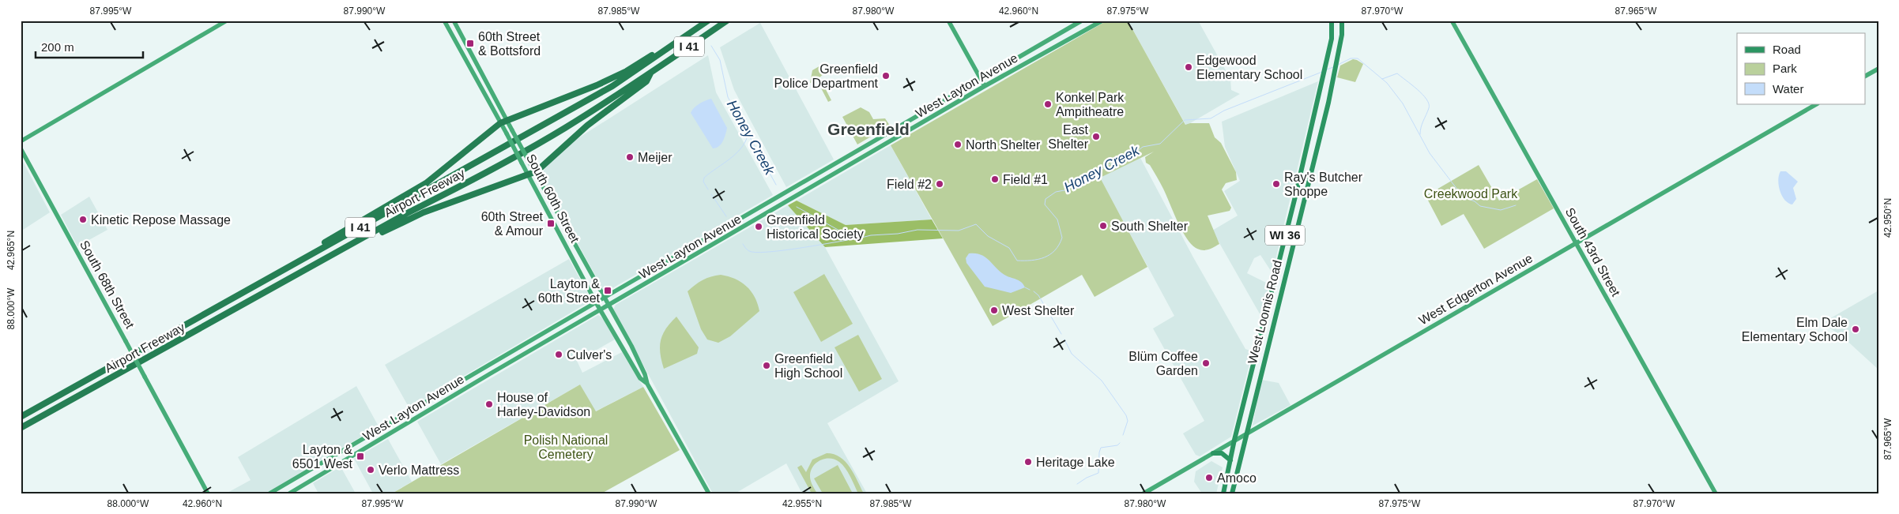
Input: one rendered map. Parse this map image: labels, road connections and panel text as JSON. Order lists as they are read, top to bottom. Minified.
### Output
{"streets":{"highway":["I 41","Airport Freeway"],"main road":["West Layton Avenue","South 60th Street","WI 36","South 43rd Street","South 68th Street","West Edgerton Avenue","West Loomis Road"]},"crossings":[["West Layton Avenue","South 60th Street"],["South 43rd Street","West Edgerton Avenue"],["West Edgerton Avenue","West Loomis Road"]],"districts":["Greenfield"],"water":["Honey Creek"],"parks":["Creekwood Park","Polish National Cemetery"],"places":{"transit":["60th Street & Bottsford","60th Street & Amour","Layton & 60th Street","Layton & 6501 West"],"other":["Edgewood Elementary School","Greenfield Police Department","Konkel Park Ampitheatre","East Shelter","North Shelter","Meijer","Field #1","Field #2","Ray's Butcher Shoppe","Kinetic Repose Massage","South Shelter","Greenfield Historical Society","West Shelter","Elm Dale Elementary School","Culver's","Blüm Coffee Garden","Greenfield High School","House of Harley-Davidson","Heritage Lake","Verlo Mattress","Amoco"]},"legend":["Road","Park","Water"],"scale_bar":"200 m","coordinates":["87.995°W","87.990°W","87.985°W","87.980°W","42.960°N","87.975°W","87.970°W","87.965°W","42.950°N","42.965°N","88.000°W","42.955°N"]}
